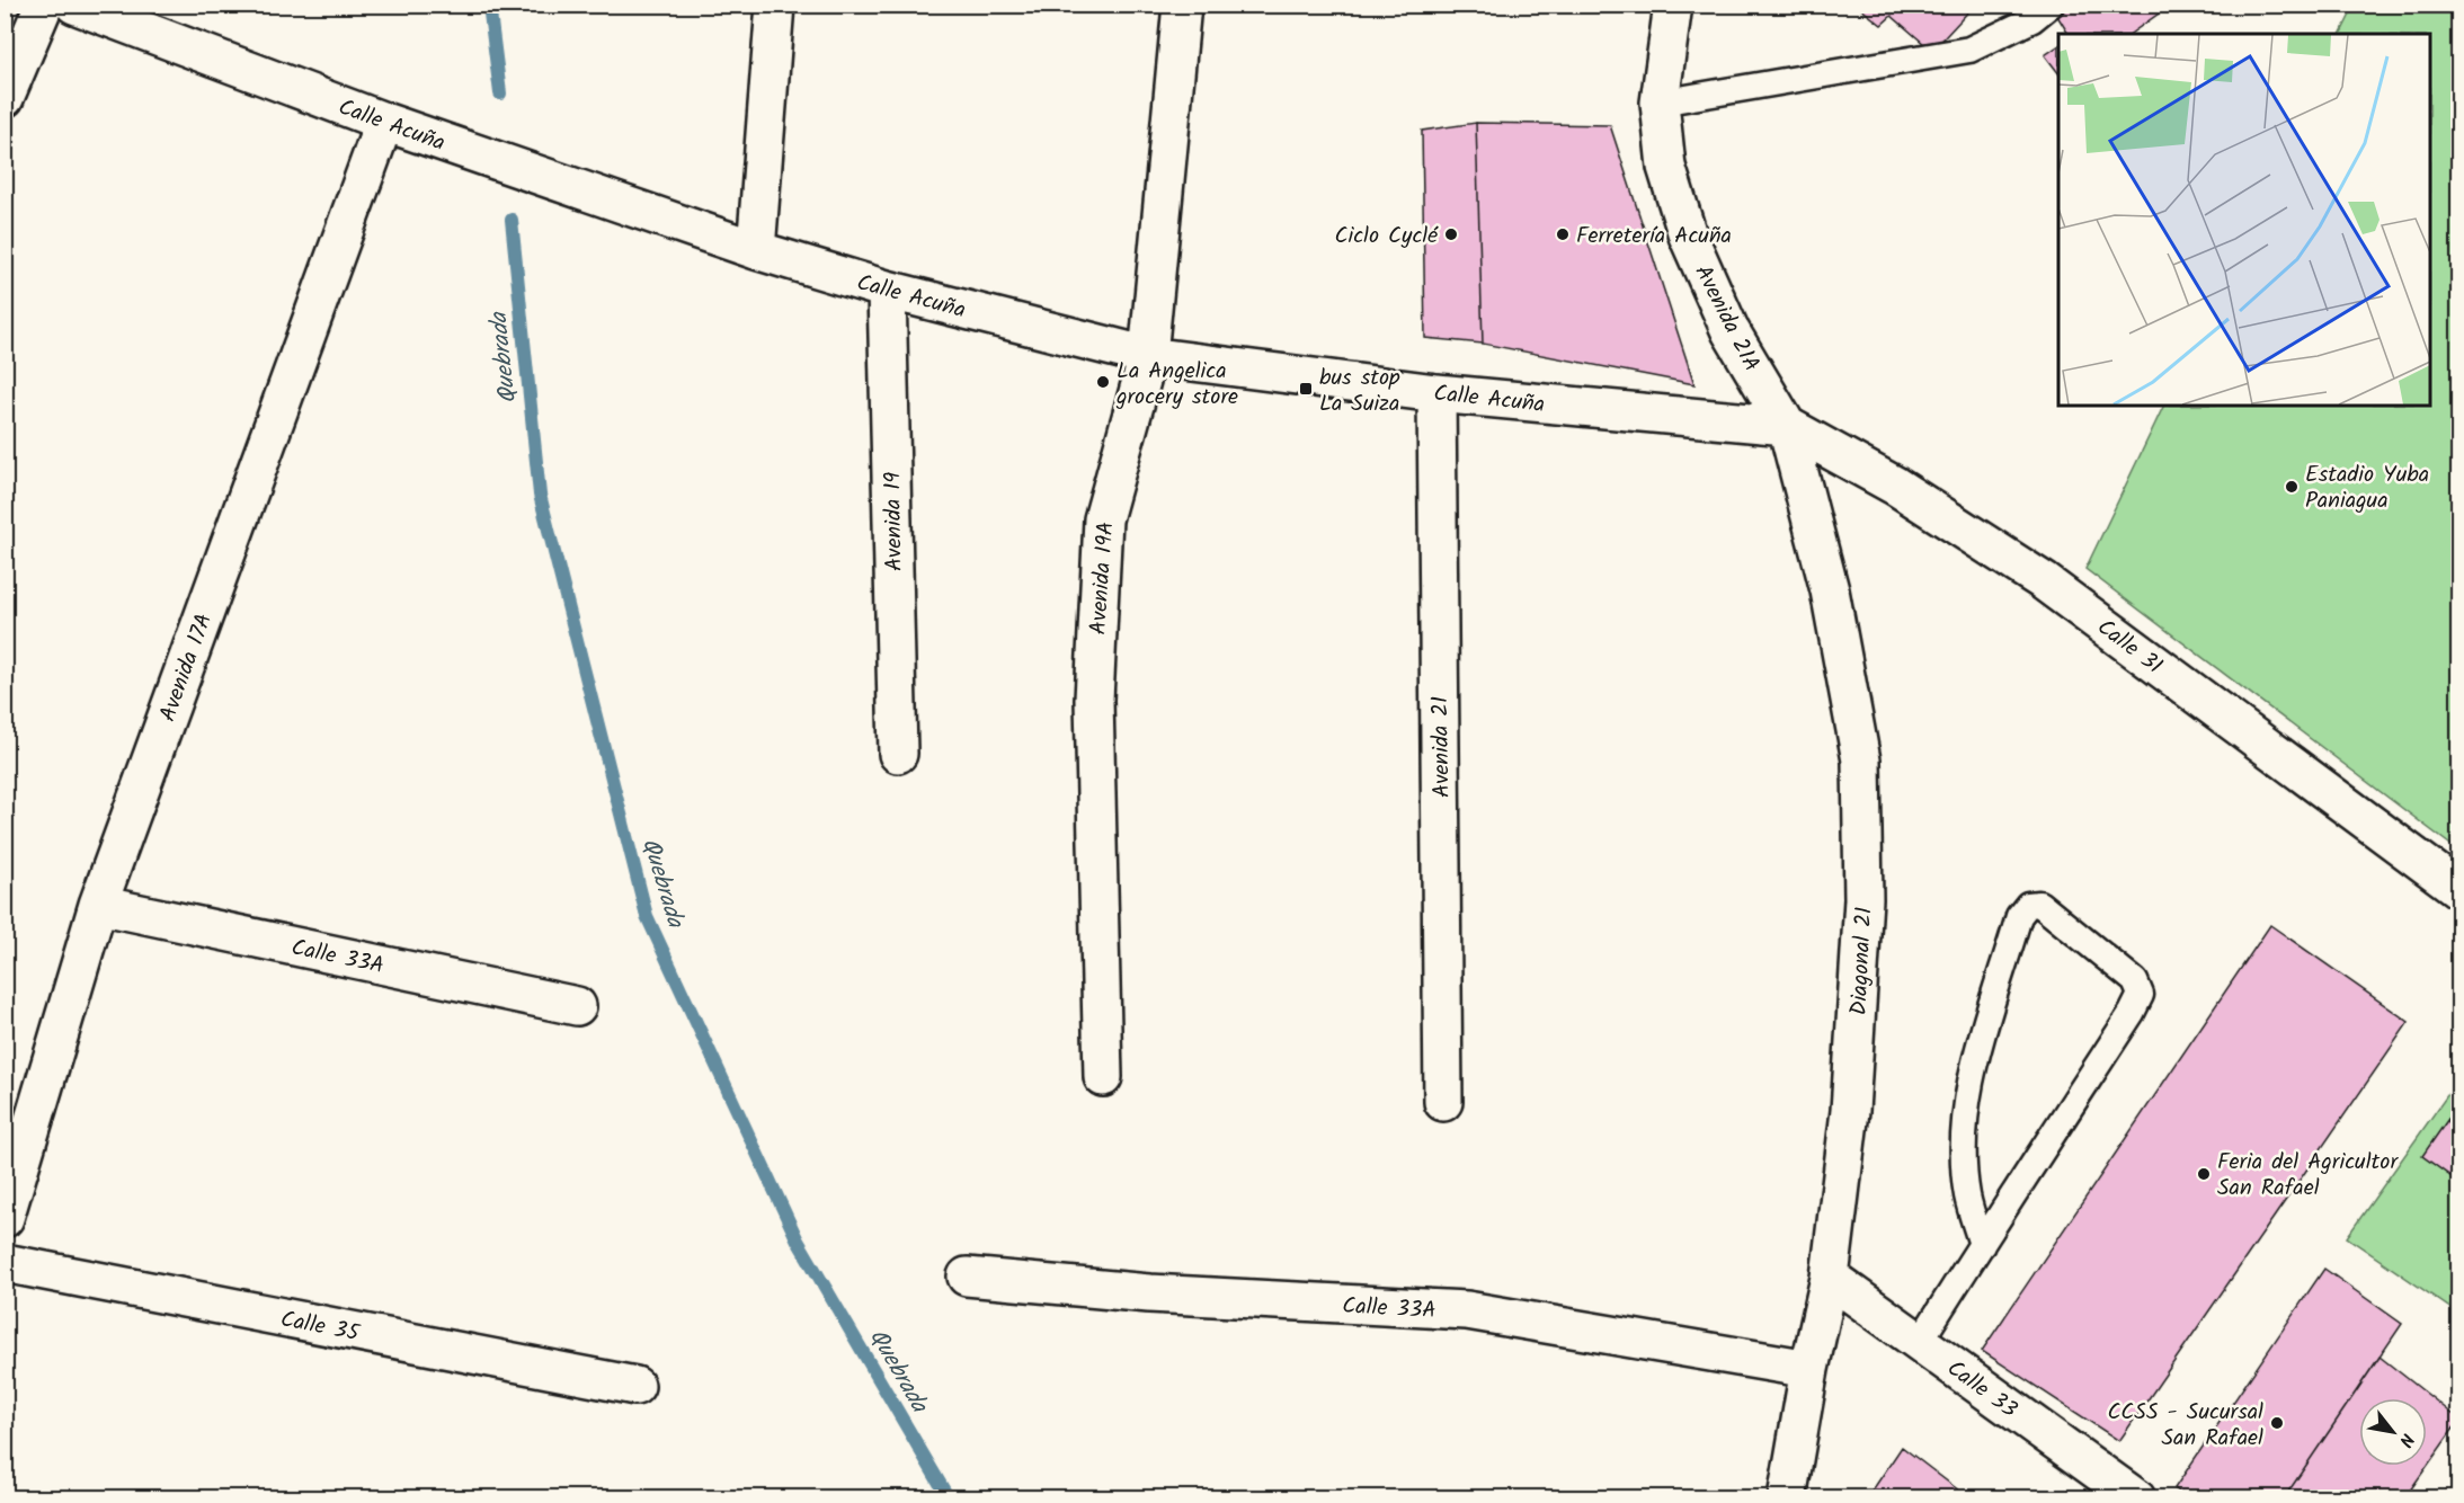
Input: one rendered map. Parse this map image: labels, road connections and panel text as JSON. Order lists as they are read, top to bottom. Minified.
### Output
{"streets":{"street":["Calle Acuña","Avenida 21A","Avenida 19","Avenida 19A","Calle 31","Avenida 17A","Avenida 21","Calle 33A","Diagonal 21","Calle 35","Calle 33"]},"crossings":[["Calle Acuña","Avenida 21A"],["Calle Acuña","Avenida 19"],["Calle Acuña","Avenida 19A"],["Calle Acuña","Calle 31"],["Calle Acuña","Avenida 17A"],["Calle Acuña","Avenida 21"],["Calle Acuña","Diagonal 21"],["Avenida 21A","Calle 31"],["Avenida 21A","Diagonal 21"],["Calle 31","Diagonal 21"],["Avenida 17A","Calle 33A"],["Calle 33A","Diagonal 21"],["Diagonal 21","Calle 33"]],"water":["Quebrada"],"places":{"other":["Ciclo Cyclé","Ferretería Acuña","La Angelica grocery store","Estadio Yuba Paniagua","Feria del Agricultor San Rafael","CCSS - Sucursal San Rafael"],"transit":["bus stop La Suiza"]},"north":"bottom right"}
